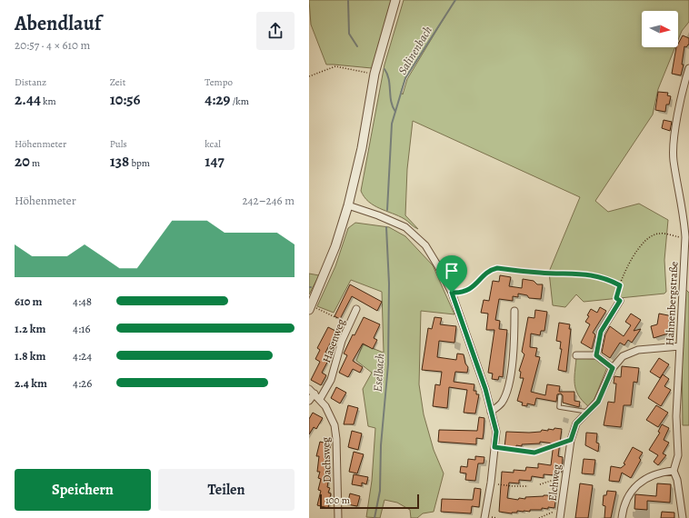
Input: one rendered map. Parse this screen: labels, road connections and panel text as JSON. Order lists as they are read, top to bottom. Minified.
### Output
{"streets":{"street":["Hahnenbergstraße","Hasenweg","Dachsweg","Elchweg"]},"crossings":[["Hahnenbergstraße","Elchweg"],["Hasenweg","Dachsweg"]],"water":["Salinenbach","Eselbach"],"scale_bar":"100 m","north":"right","page":{"heading":["Abendlauf","20:57 · 4 × 610 m"],"stats":[["Distanz","2.44 km"],["Zeit","10:56"],["Tempo","4:29 /km"],["Höhenmeter","20 m"],["Puls","138 bpm"],["kcal","147"]],"chart":["Höhenmeter","242–246 m"],"list":[{"name":"610 m","note":"4:48"},{"name":"1.2 km","note":"4:16"},{"name":"1.8 km","note":"4:24"},{"name":"2.4 km","note":"4:26"}],"buttons":["Speichern","Teilen"],"scale":"100 m"}}
